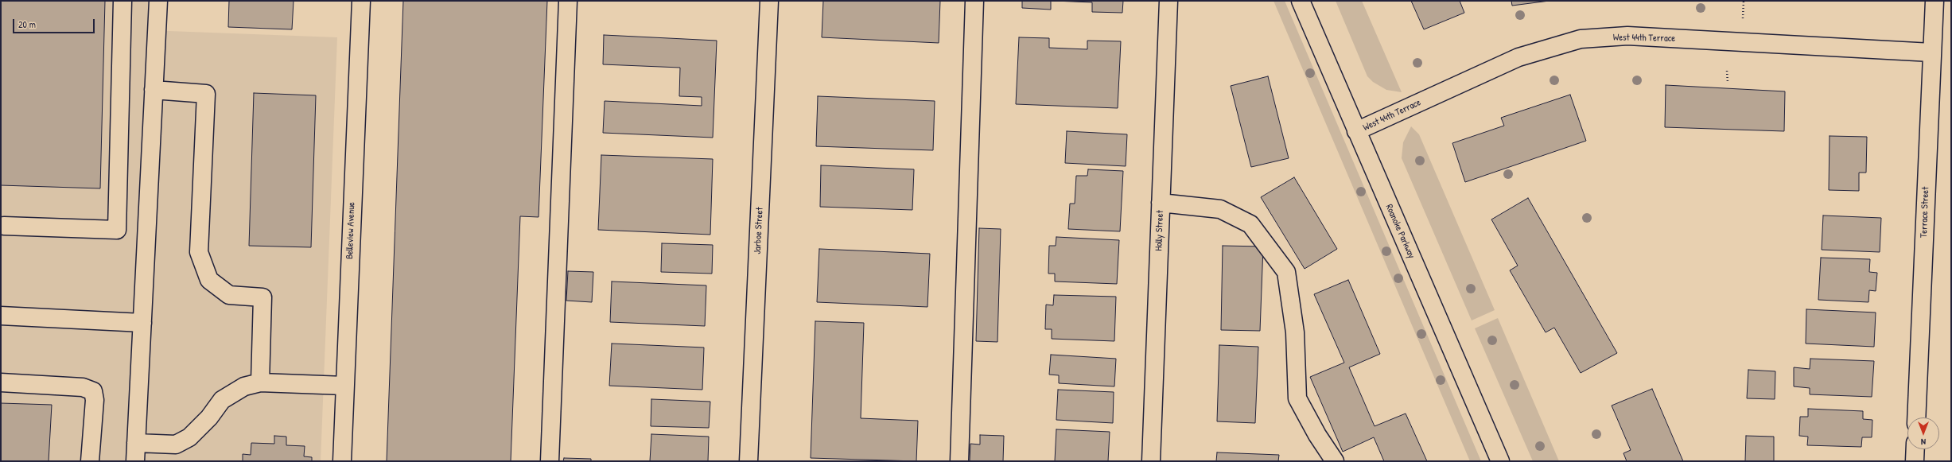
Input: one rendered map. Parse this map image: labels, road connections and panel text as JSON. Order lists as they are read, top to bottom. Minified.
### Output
{"streets":{"street":["West 44th Terrace","Terrace Street","Belleview Avenue","Jarboe Street","Holly Street","Roanoke Parkway"]},"crossings":[["West 44th Terrace","Terrace Street"],["West 44th Terrace","Roanoke Parkway"]],"scale_bar":"20 m","north":"bottom"}
